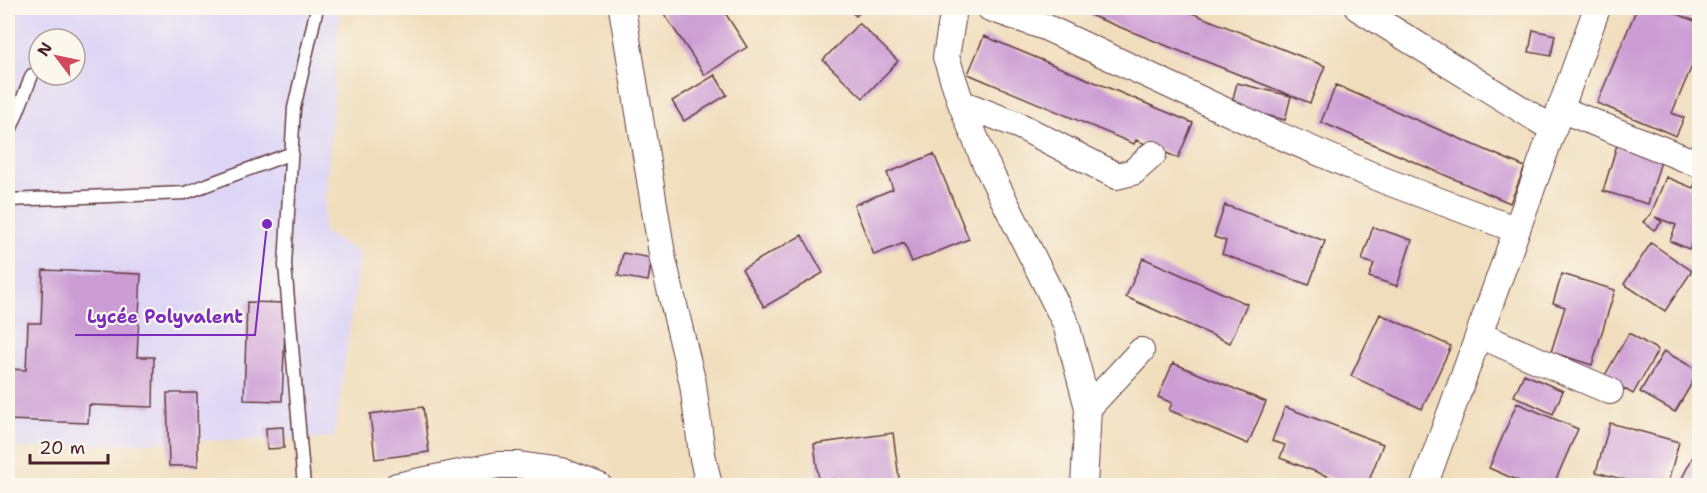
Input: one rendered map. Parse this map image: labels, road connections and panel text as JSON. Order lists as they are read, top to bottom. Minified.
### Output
{"places":["Lycée Polyvalent"],"scale_bar":"20 m","north":"top left"}
